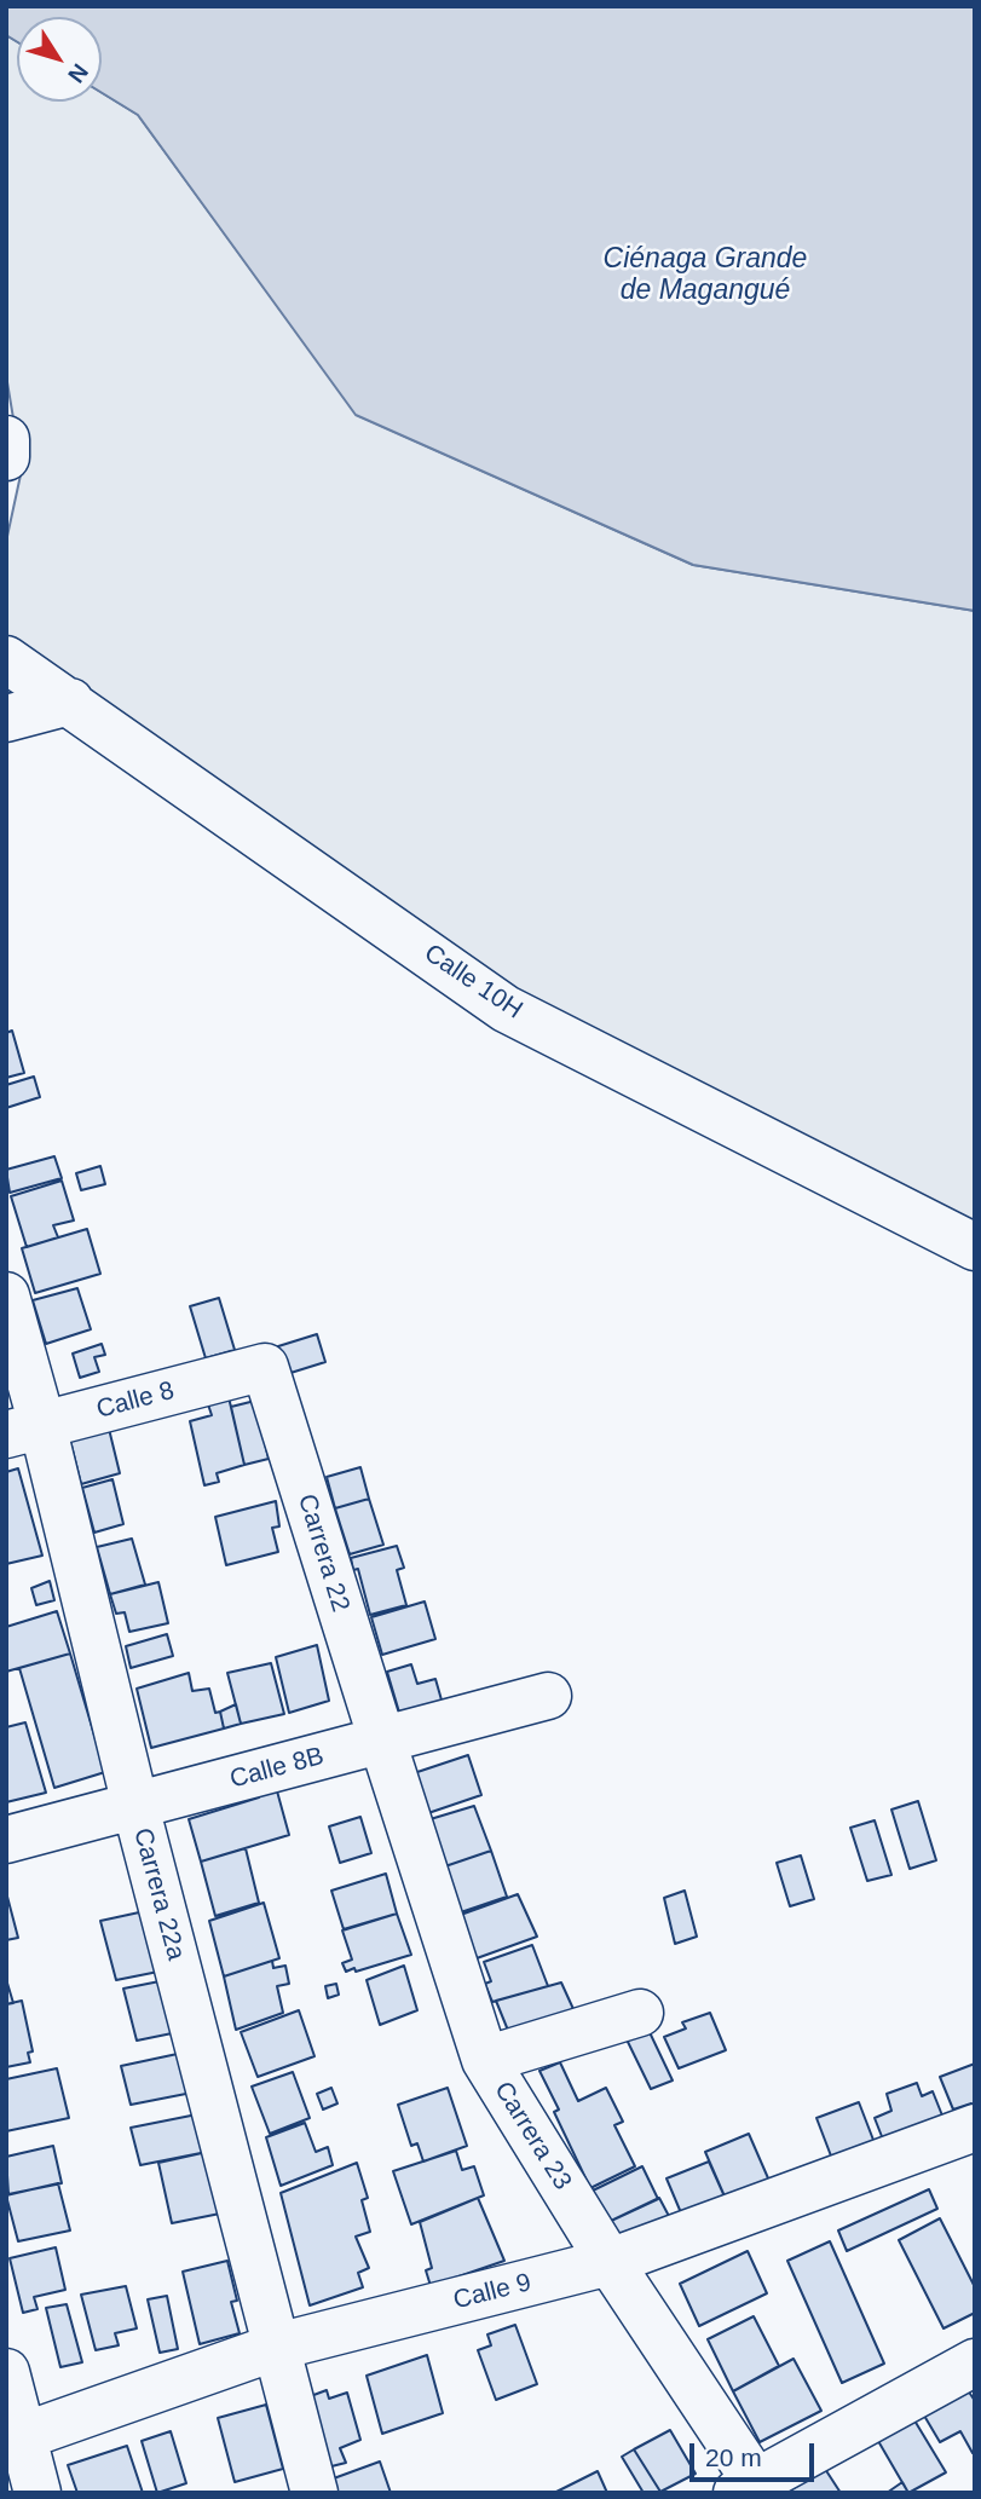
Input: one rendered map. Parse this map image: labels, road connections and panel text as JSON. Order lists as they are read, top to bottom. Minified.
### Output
{"streets":{"street":["Calle 10H","Calle 8","Carrera 22","Calle 8B","Carrera 22a","Carrera 23","Calle 9"]},"crossings":[["Calle 8","Carrera 22"],["Calle 8","Carrera 22a"],["Carrera 22","Calle 8B"],["Carrera 22","Carrera 23"],["Calle 8B","Carrera 22a"],["Calle 8B","Carrera 23"],["Carrera 22a","Calle 9"],["Carrera 23","Calle 9"]],"water":["Ciénaga Grande de Magangué"],"scale_bar":"20 m","north":"bottom right"}
